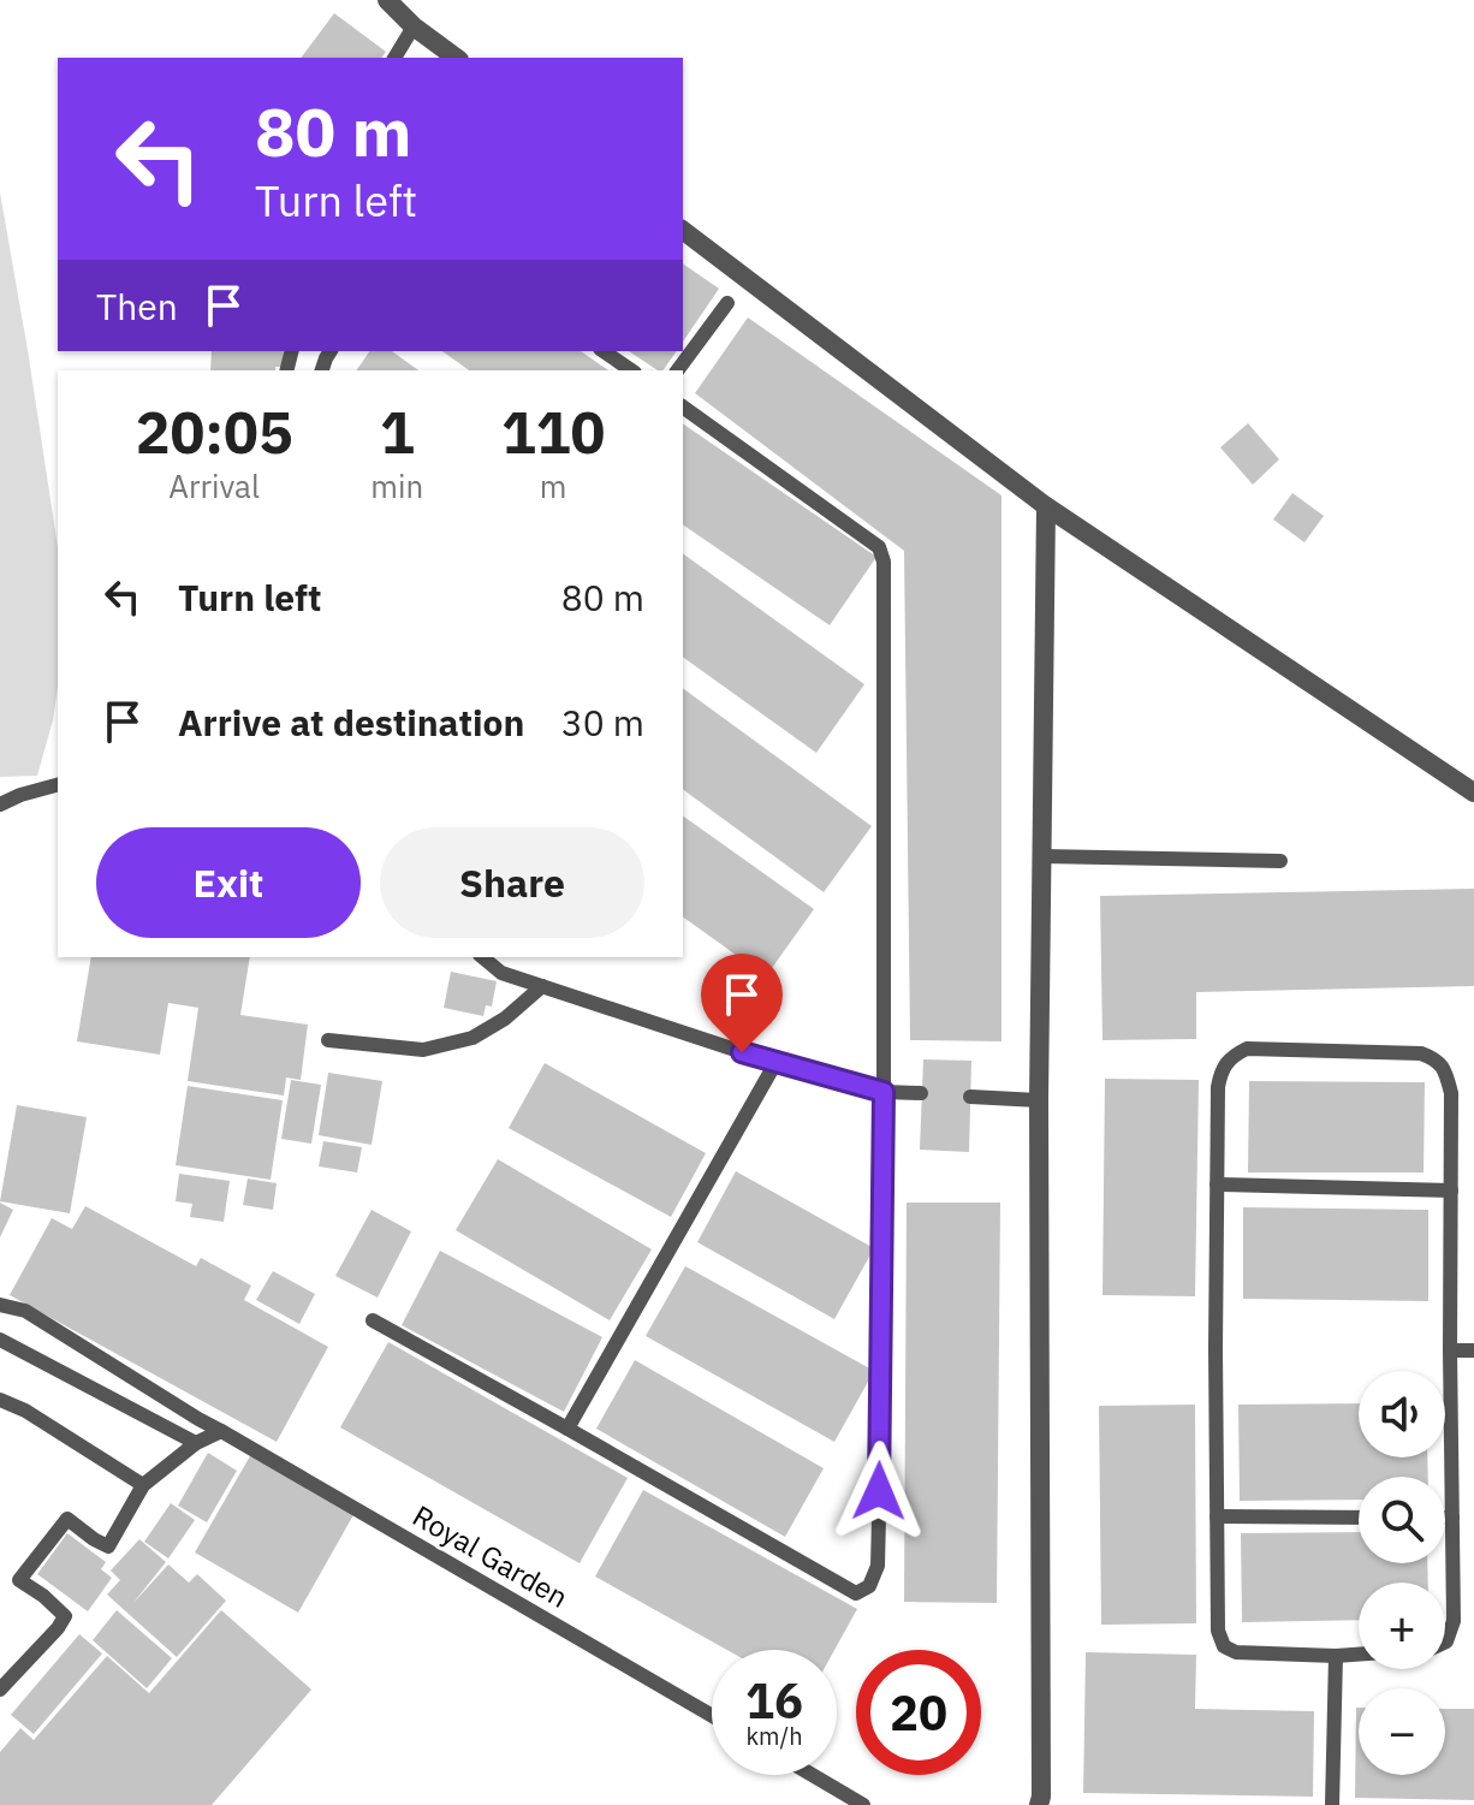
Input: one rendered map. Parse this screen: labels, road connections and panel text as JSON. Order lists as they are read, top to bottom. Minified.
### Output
{"streets":{"lane":["Royal Garden"]},"page":{"turn":["80 m","Turn left"],"then":"Then","eta":["20:05","Arrival","1","min","110","m"],"list":[{"name":"Turn left","value":"80 m"},{"name":"Arrive at destination","value":"30 m"}],"buttons":["Exit","Share"],"map_buttons":["+","−"],"speed":"16 km/h","limit":"20"}}
